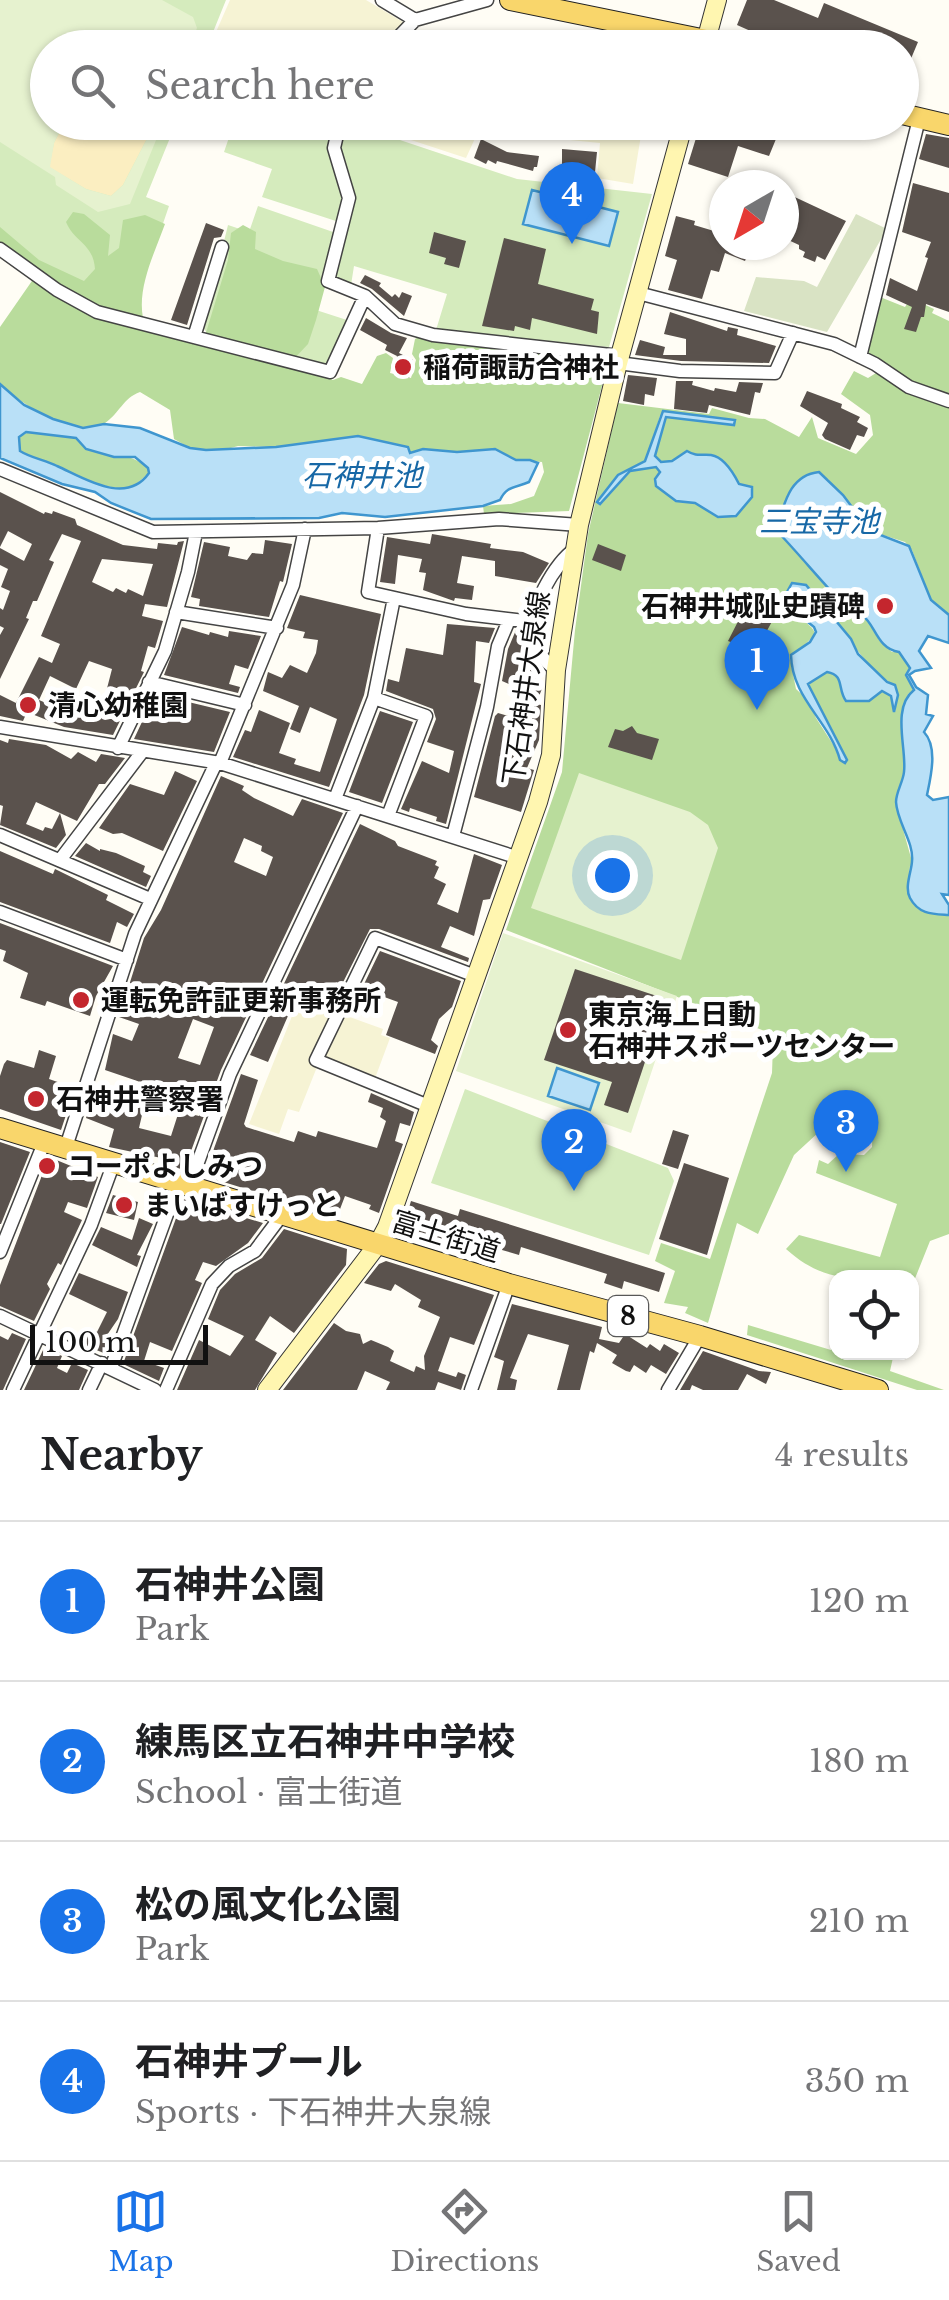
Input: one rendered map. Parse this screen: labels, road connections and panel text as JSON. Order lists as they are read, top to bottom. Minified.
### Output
{"streets":{"main road":["下石神井大泉線","富士街道","8"]},"crossings":[["下石神井大泉線","富士街道"]],"water":["石神井池","三宝寺池"],"places":["稲荷諏訪合神社","石神井城阯史蹟碑","清心幼稚園","運転免許証更新事務所","東京海上日動 石神井スポーツセンター","石神井警察署","コーポよしみつ","まいばすけっと"],"scale_bar":"100 m","north":"bottom left","page":{"search":"Search here","pins":["4","1","3","2"],"scale":"100 m","heading":["Nearby","4 results"],"list":[{"mark":"1","name":"石神井公園","note":"Park","value":"120 m"},{"mark":"2","name":"練馬区立石神井中学校","note":"School · 富士街道","value":"180 m"},{"mark":"3","name":"松の風文化公園","note":"Park","value":"210 m"},{"mark":"4","name":"石神井プール","note":"Sports · 下石神井大泉線","value":"350 m"}],"nav":["Map","Directions","Saved"]}}
